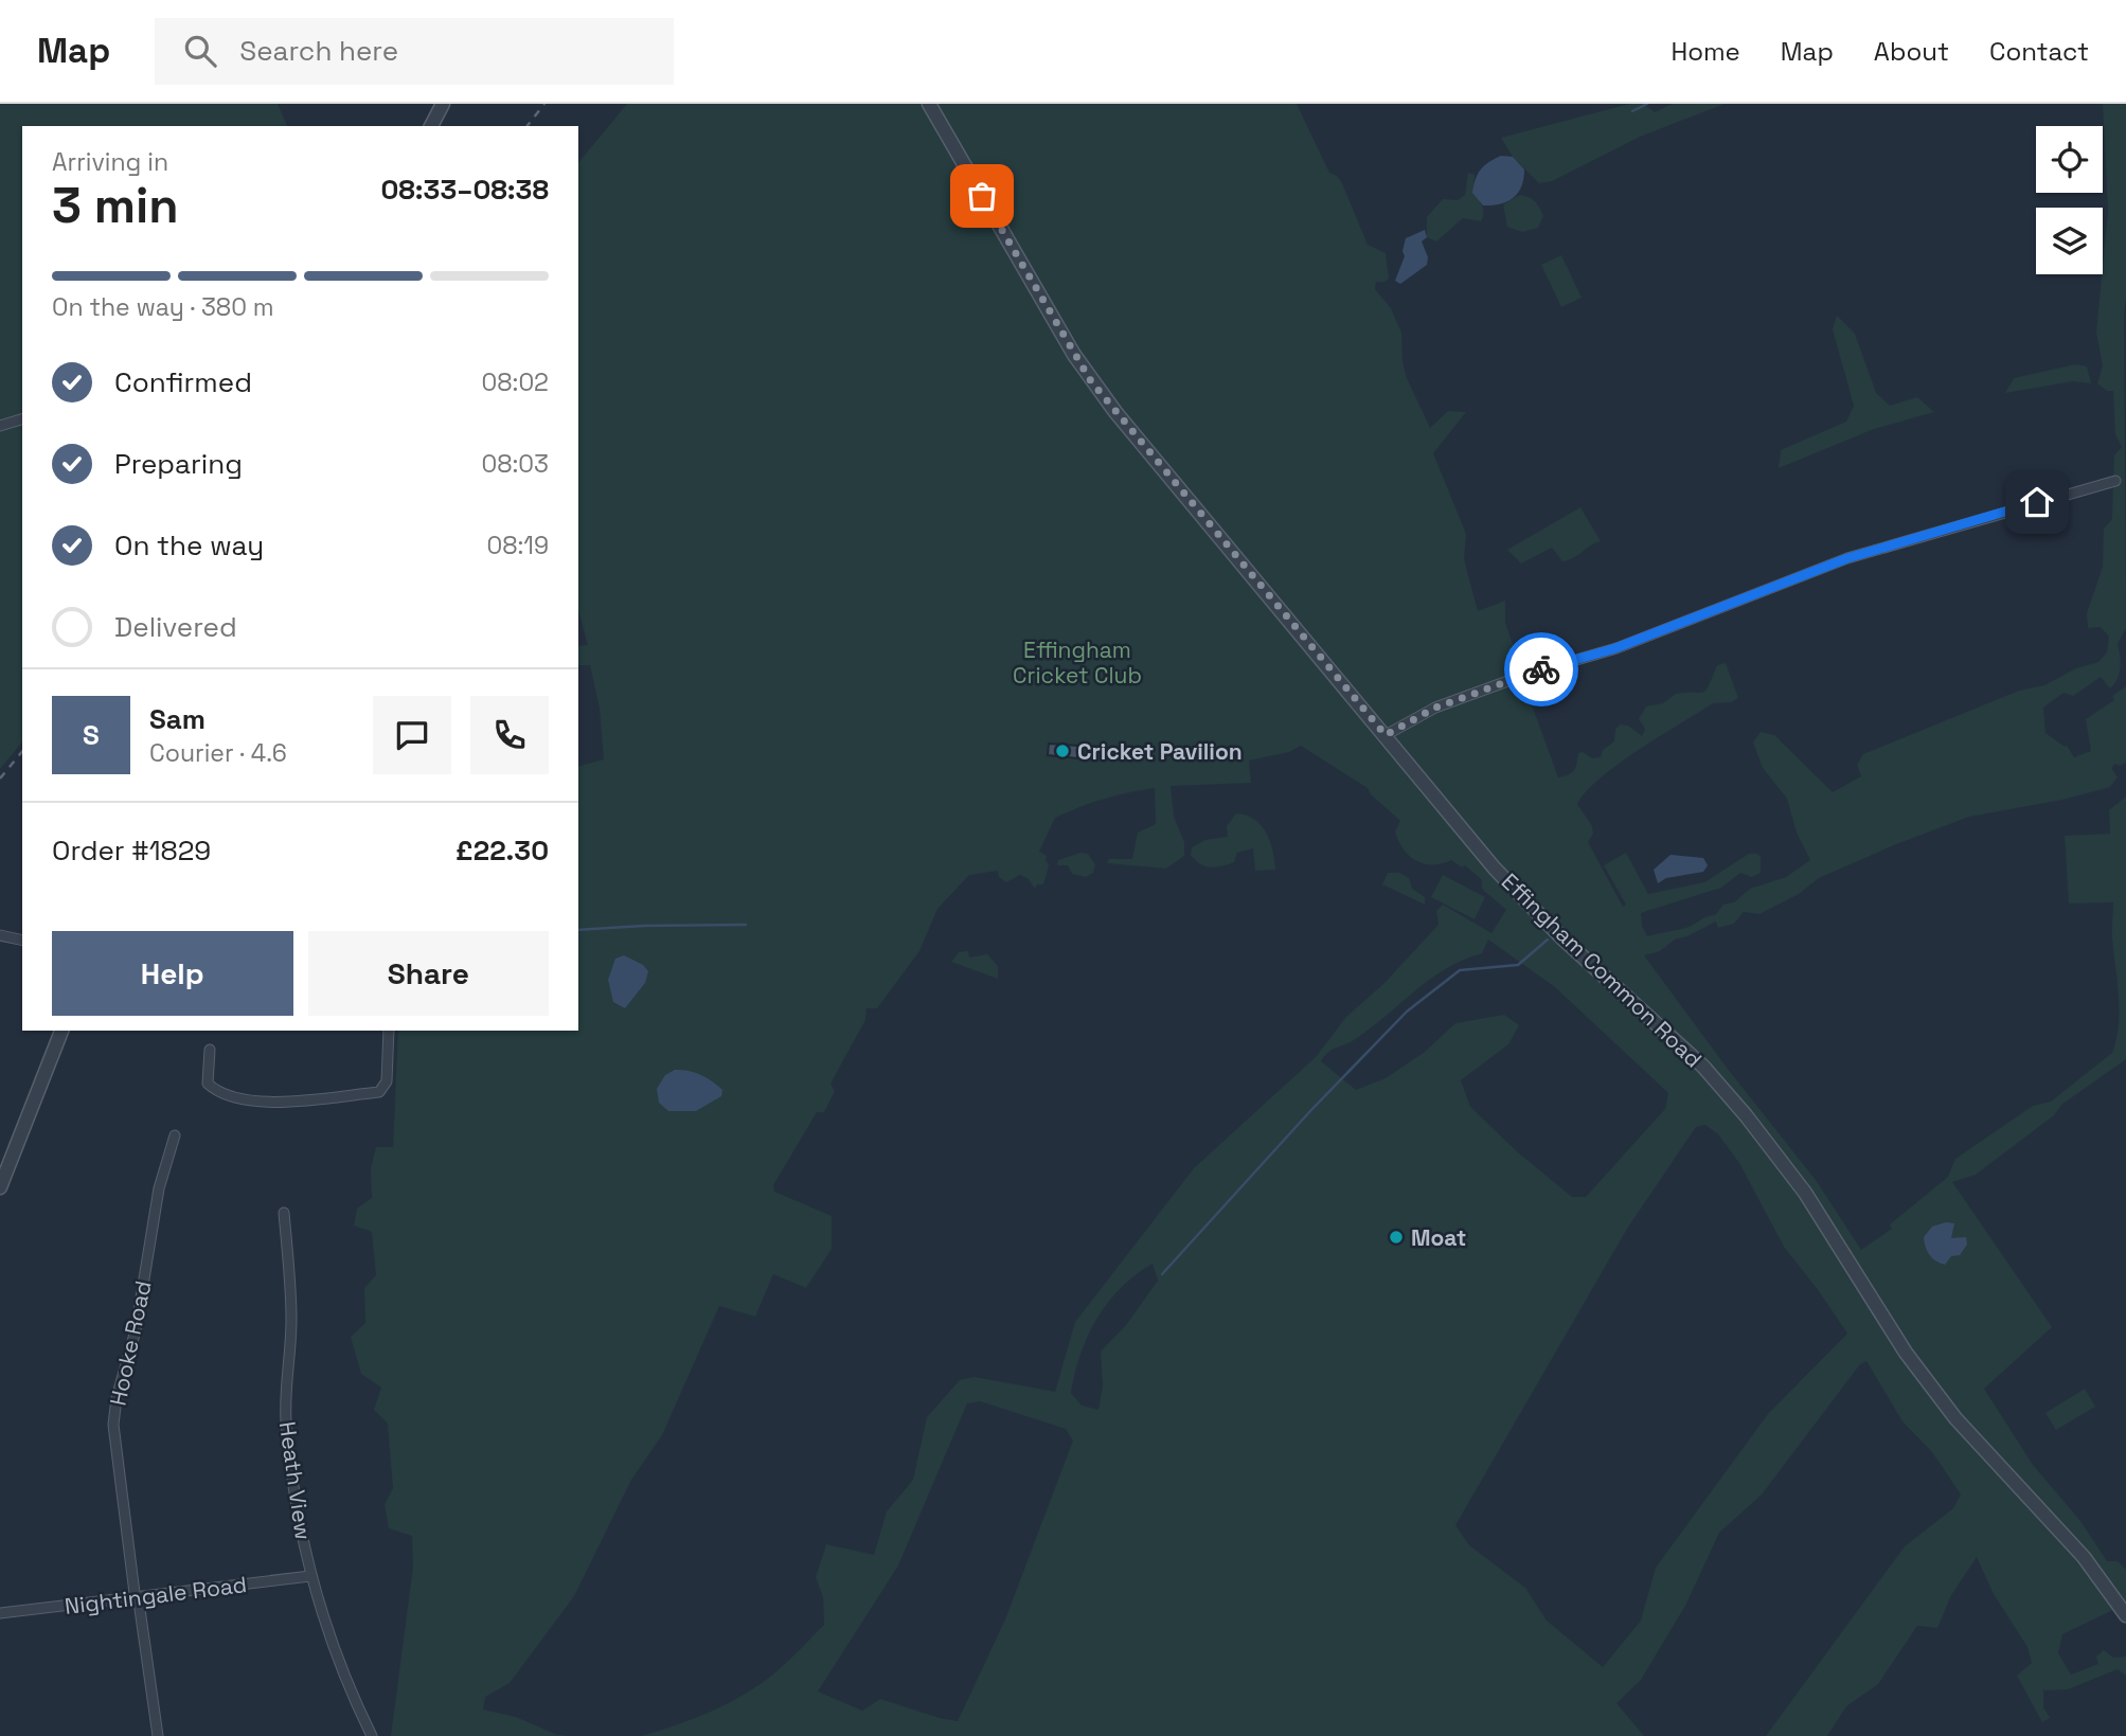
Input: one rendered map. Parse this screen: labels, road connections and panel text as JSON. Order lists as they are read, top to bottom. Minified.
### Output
{"streets":{"street":["Effingham Common Road","Hooke Road","Heath View","Nightingale Road"]},"crossings":[["Hooke Road","Nightingale Road"],["Heath View","Nightingale Road"]],"parks":["Effingham Cricket Club"],"places":["Cricket Pavilion","Moat"],"page":{"header":"Map","search":"Search here","nav":["Home","Map","About","Contact"],"heading":["3 min","Arriving in","08:33–08:38"],"panel":["Sam","Courier · 4.6","Order #1829","£22.30"],"bar":"On the way · 380 m","list":[["Confirmed","08:02"],["Preparing","08:03"],["On the way","08:19"],"Delivered"],"round":"S","buttons":["Help","Share"]}}
